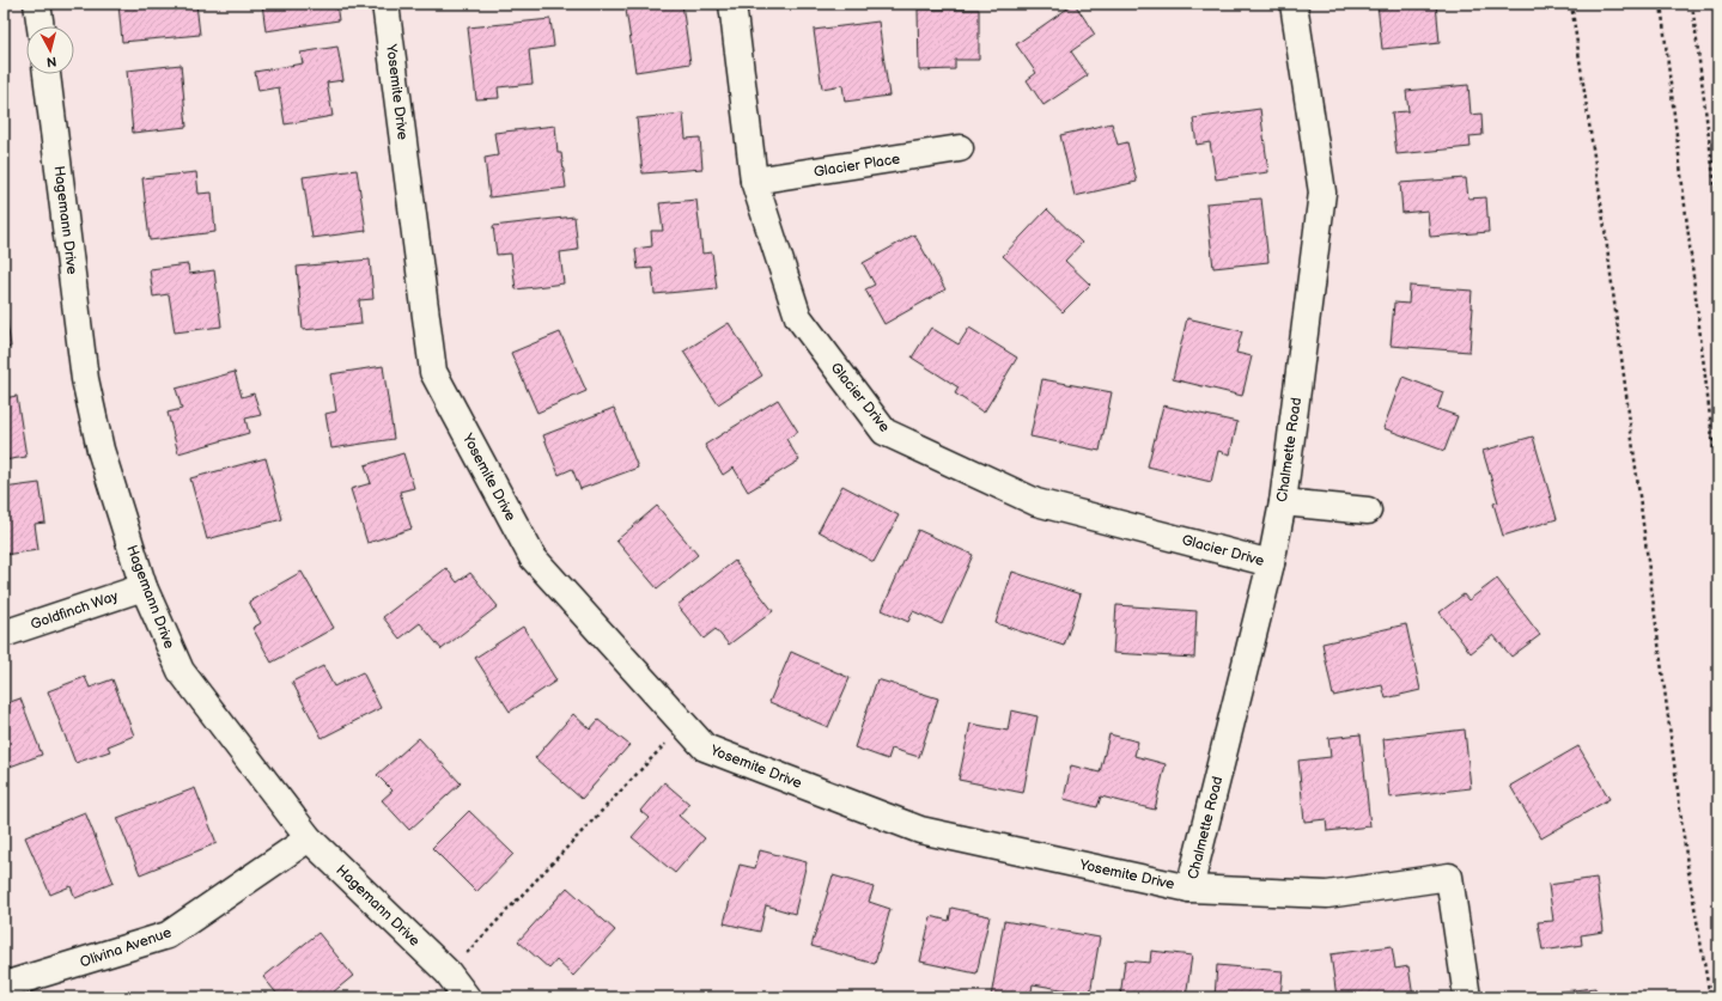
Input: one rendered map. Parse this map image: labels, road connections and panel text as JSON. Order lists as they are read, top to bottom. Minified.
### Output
{"streets":{"street":["Yosemite Drive","Glacier Place","Hagemann Drive","Glacier Drive","Chalmette Road","Goldfinch Way","Olivina Avenue"]},"crossings":[["Yosemite Drive","Chalmette Road"],["Glacier Place","Glacier Drive"],["Hagemann Drive","Goldfinch Way"],["Hagemann Drive","Olivina Avenue"],["Glacier Drive","Chalmette Road"]],"north":"bottom"}
